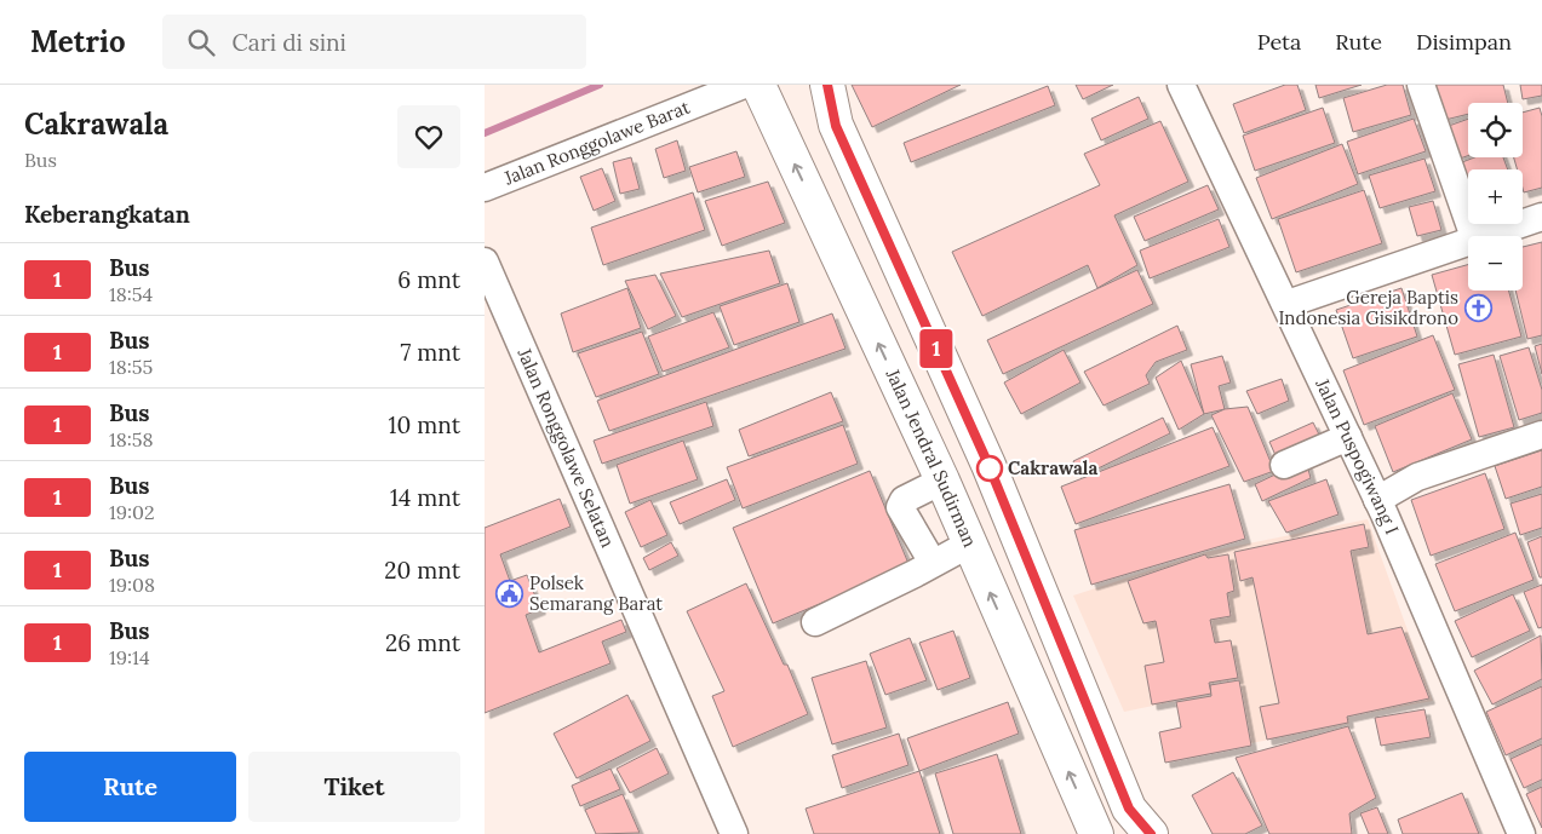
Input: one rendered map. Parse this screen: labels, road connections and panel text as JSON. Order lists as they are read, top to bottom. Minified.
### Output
{"streets":{"highway":["Jalan Jendral Sudirman"],"street":["Jalan Ronggolawe Barat","Jalan Ronggolawe Selatan","Jalan Puspogiwang I"]},"places":{"church":["Gereja Baptis Indonesia Gisikdrono"],"other":["Cakrawala"],"public building":["Polsek Semarang Barat"]},"lines":["bus line 1"],"page":{"header":"Metrio","search":"Cari di sini","nav":["Peta","Rute","Disimpan"],"heading":[["Cakrawala","Bus"],"Keberangkatan"],"on_map":"1","map_buttons":["+","−"],"list":[{"mark":"1","name":"Bus","note":"18:54","value":"6 mnt"},{"mark":"1","name":"Bus","note":"18:55","value":"7 mnt"},{"mark":"1","name":"Bus","note":"18:58","value":"10 mnt"},{"mark":"1","name":"Bus","note":"19:02","value":"14 mnt"},{"mark":"1","name":"Bus","note":"19:08","value":"20 mnt"},{"mark":"1","name":"Bus","note":"19:14","value":"26 mnt"}],"buttons":["Rute","Tiket"]}}
